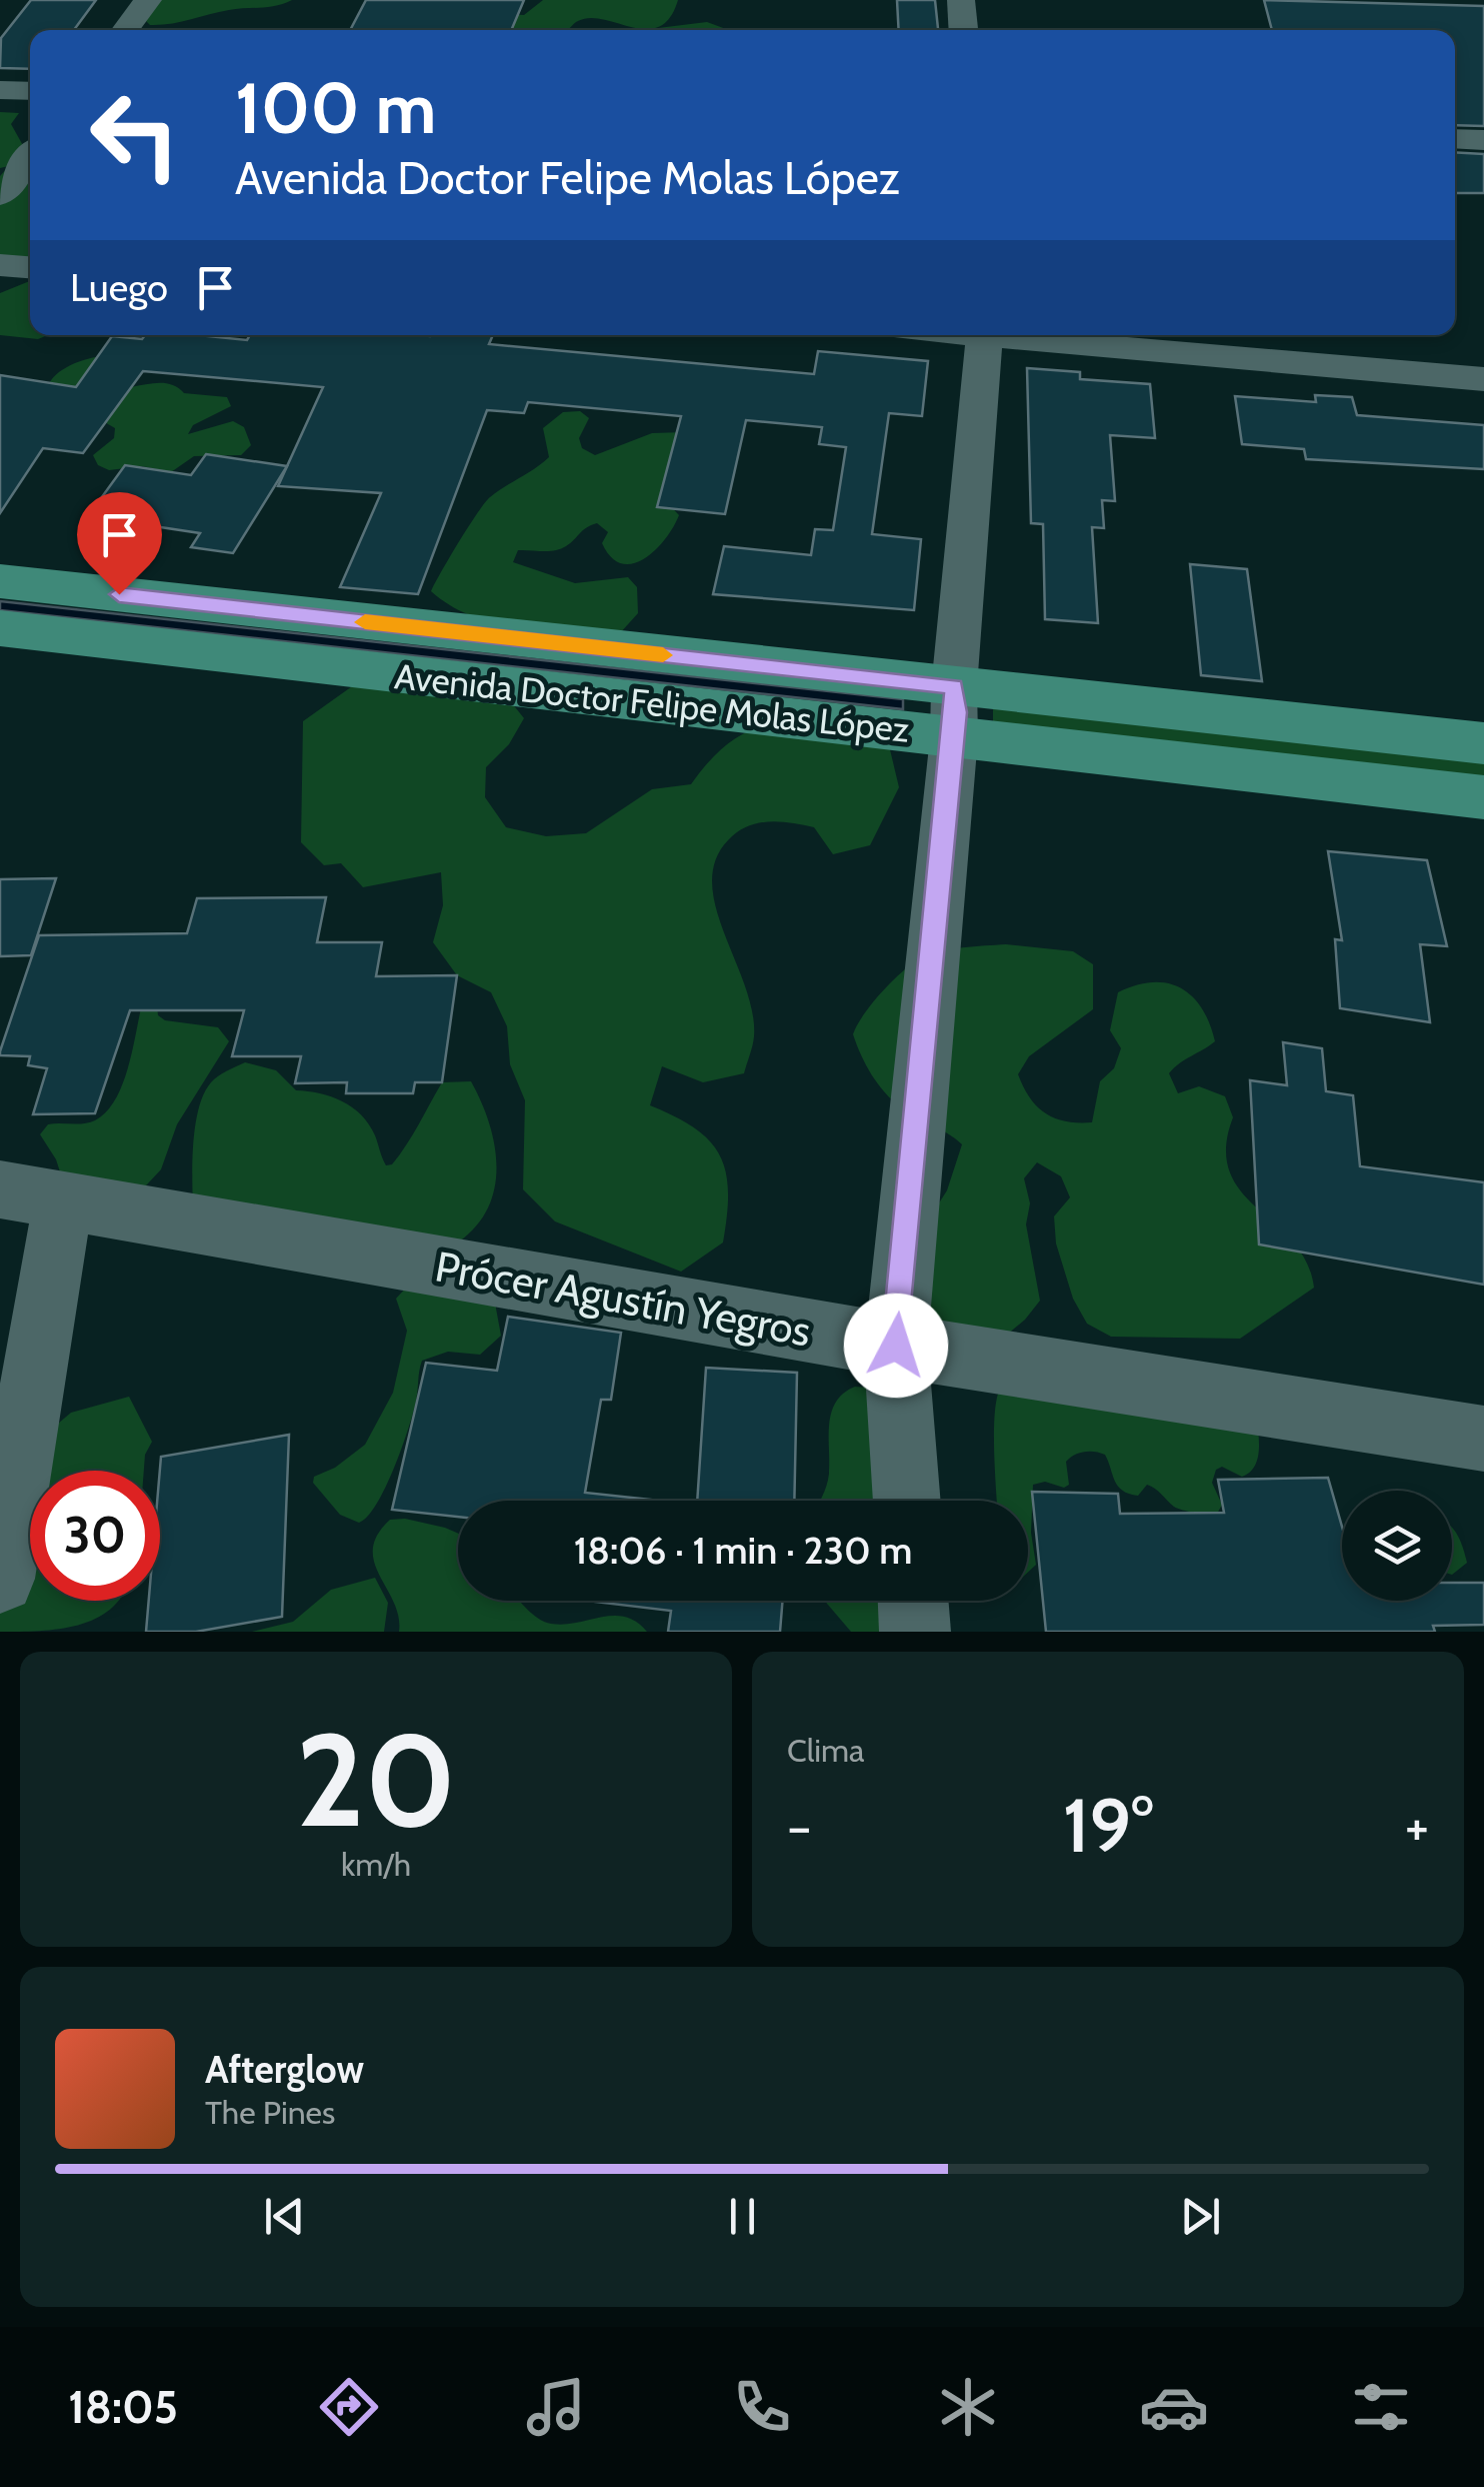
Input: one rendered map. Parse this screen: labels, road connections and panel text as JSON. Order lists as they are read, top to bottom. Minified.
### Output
{"streets":{"main road":["Avenida Doctor Felipe Molas López"],"street":["Prócer Agustín Yegros"]},"page":{"turn":["100 m","Avenida Doctor Felipe Molas López"],"then":"Luego","limit":"30","trip":"18:06 · 1 min · 230 m","tile":[["20","km/h"],"Clima"],"heat":["−","19°","+"],"song":["Afterglow","The Pines"],"tabs":"18:05"}}
